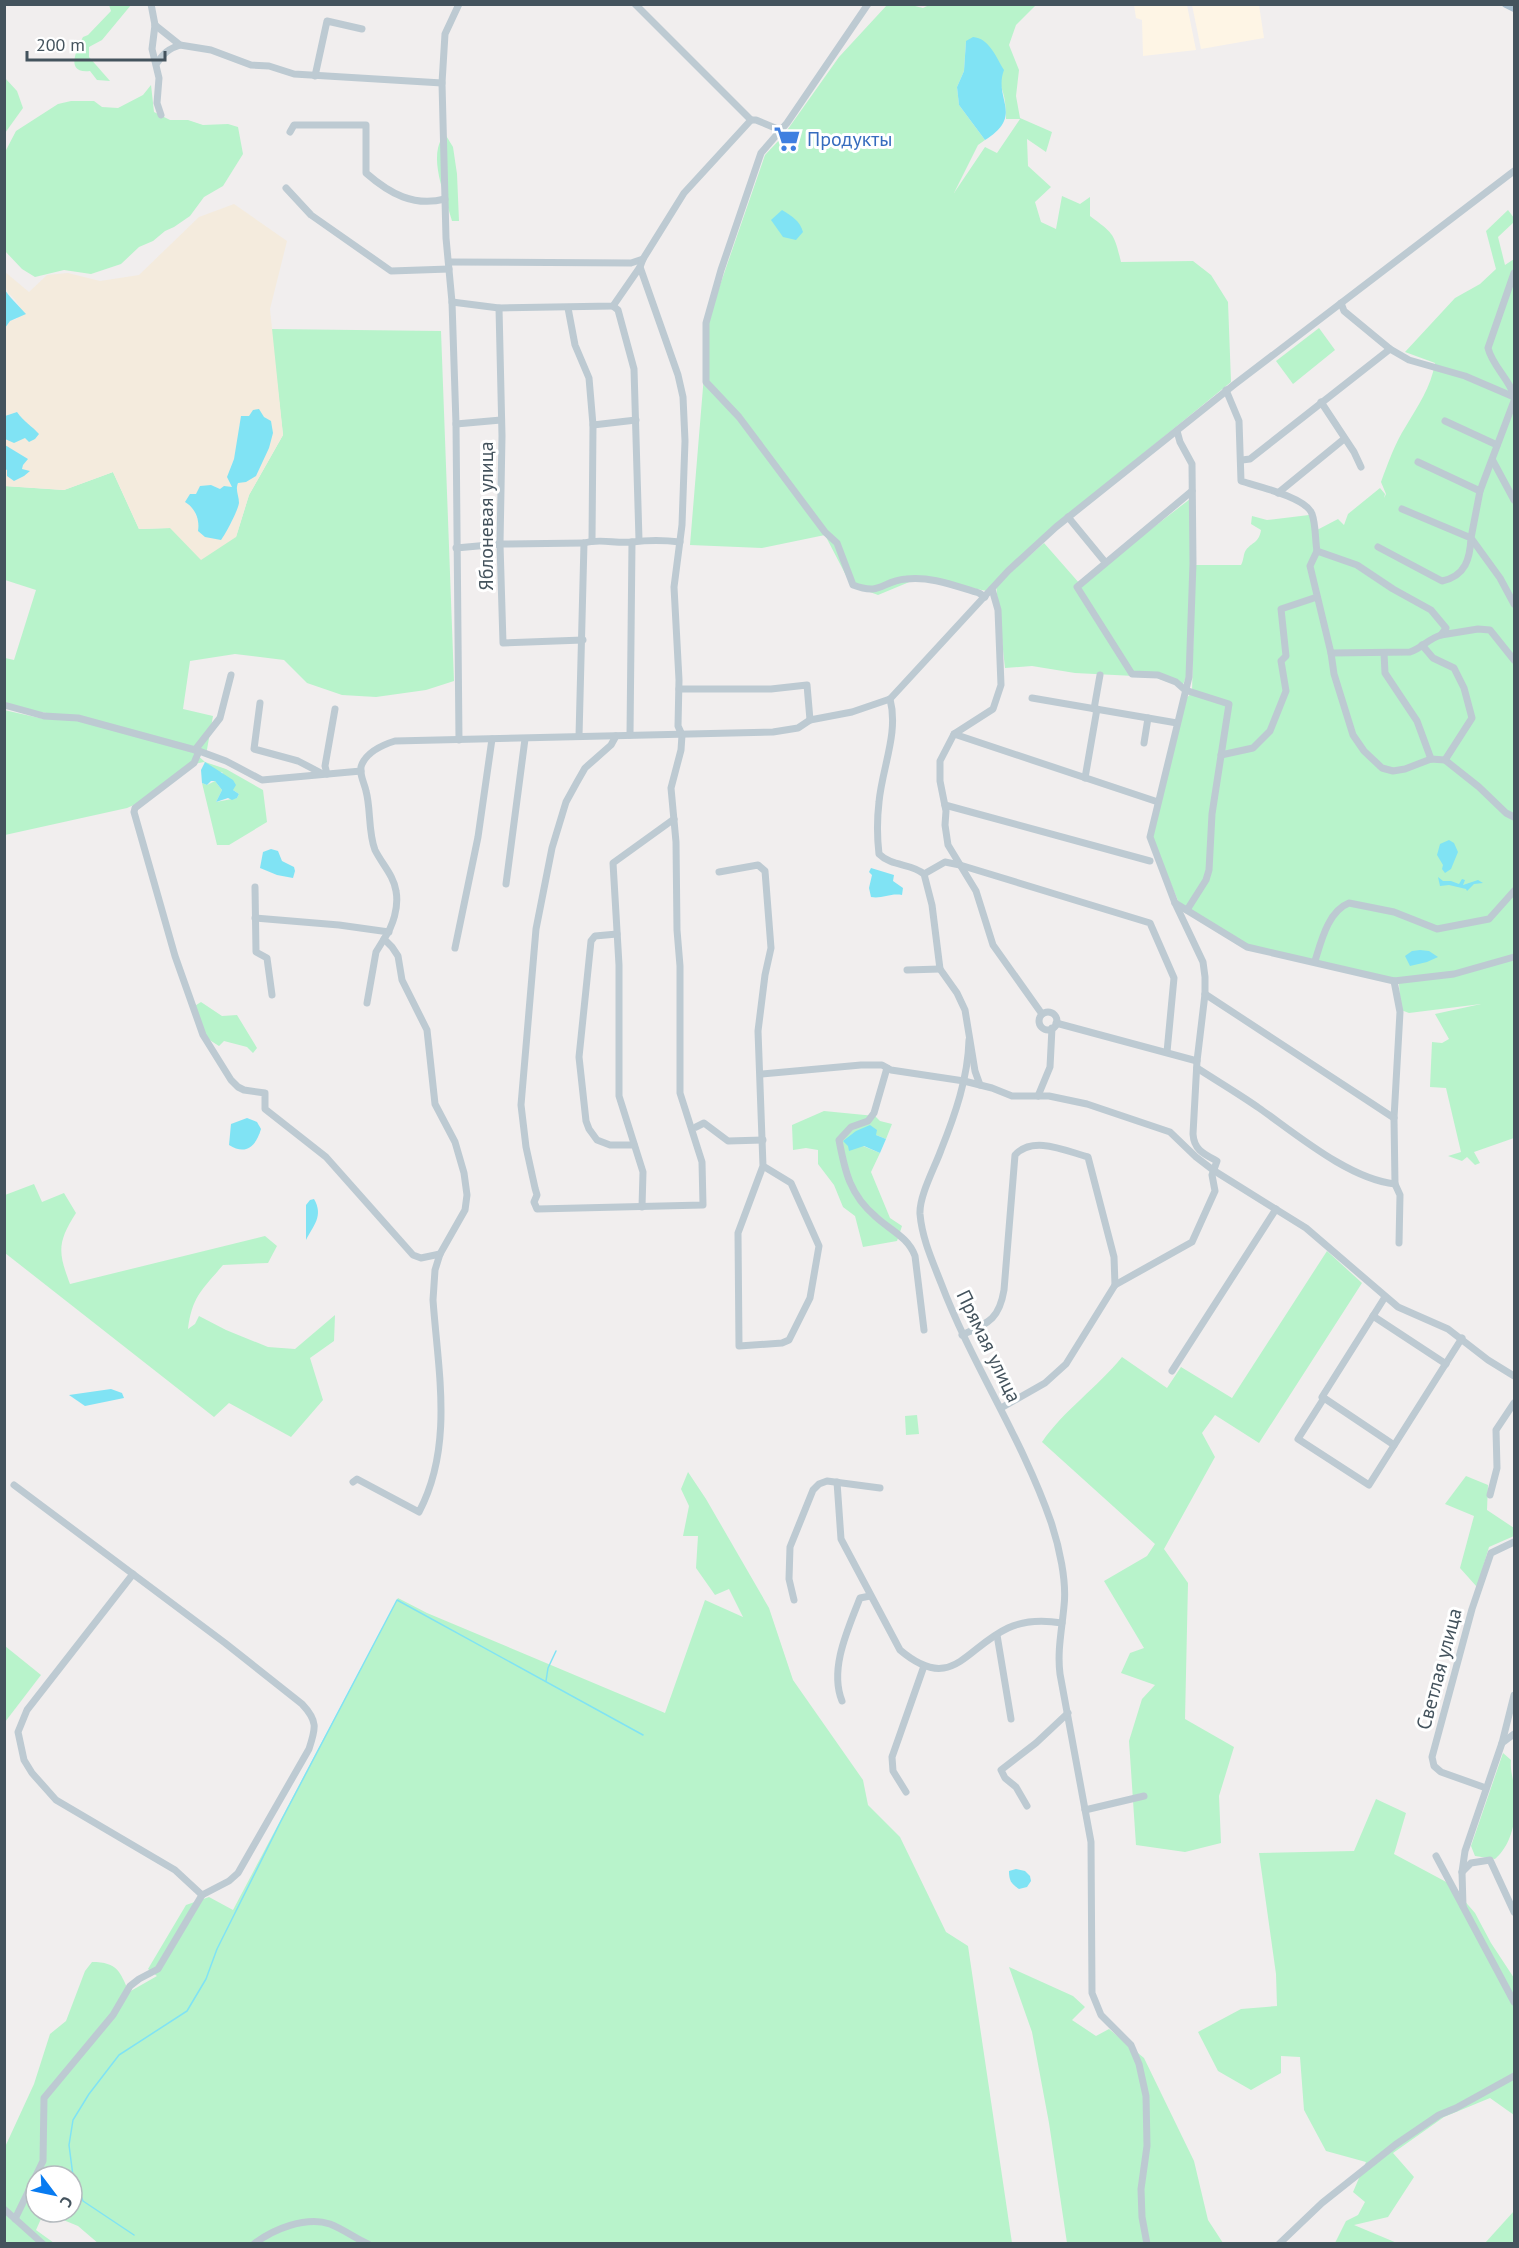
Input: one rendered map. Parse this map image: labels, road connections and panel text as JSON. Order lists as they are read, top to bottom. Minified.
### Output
{"streets":{"street":["Яблоневая улица","Прямая улица","Светлая улица"]},"places":{"supermarket":["Продукты"]},"scale_bar":"200 m","north":"bottom right"}
